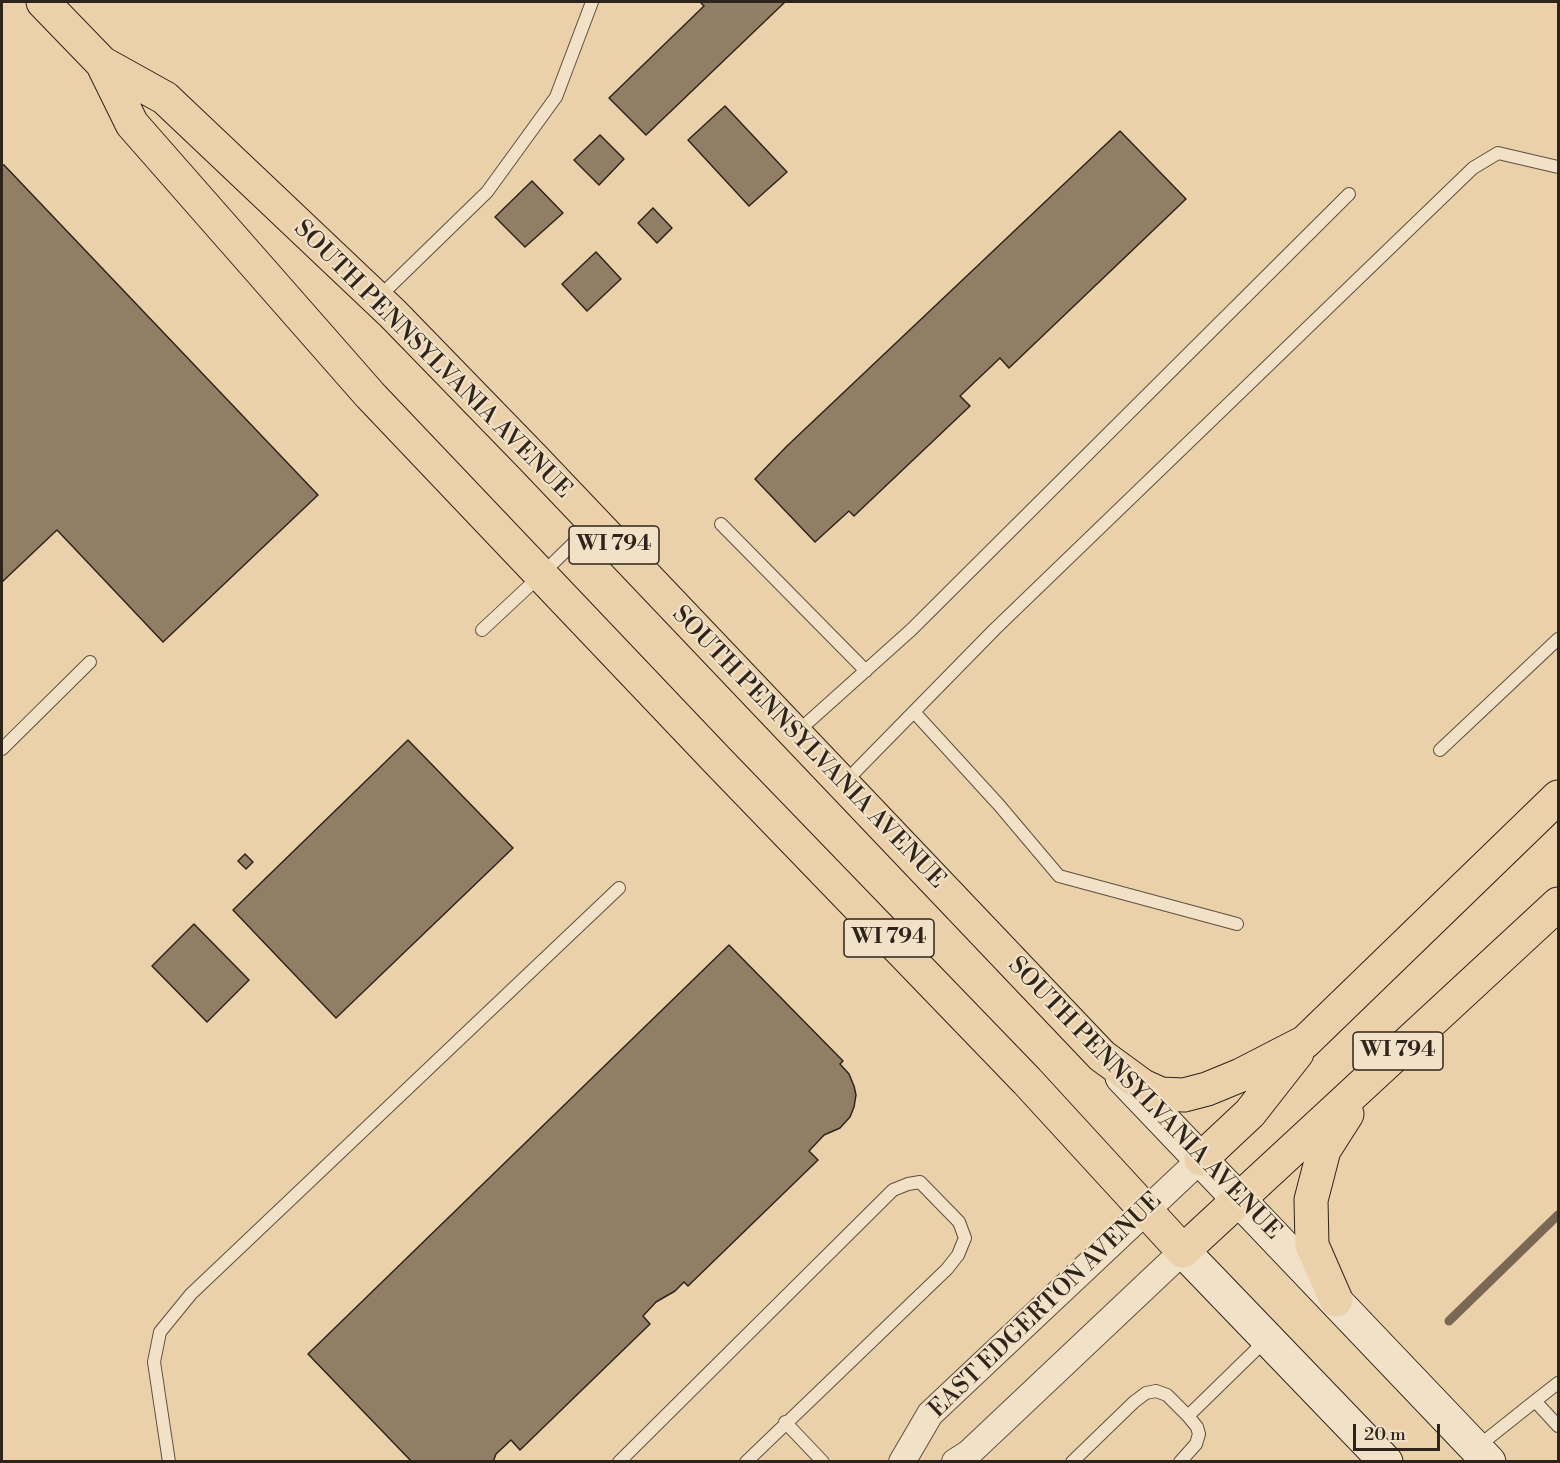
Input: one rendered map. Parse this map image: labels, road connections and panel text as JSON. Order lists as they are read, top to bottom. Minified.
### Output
{"streets":{"main road":["SOUTH PENNSYLVANIA AVENUE","WI 794"],"street":["EAST EDGERTON AVENUE"]},"crossings":[["SOUTH PENNSYLVANIA AVENUE","WI 794"],["SOUTH PENNSYLVANIA AVENUE","EAST EDGERTON AVENUE"]],"scale_bar":"20 m"}
